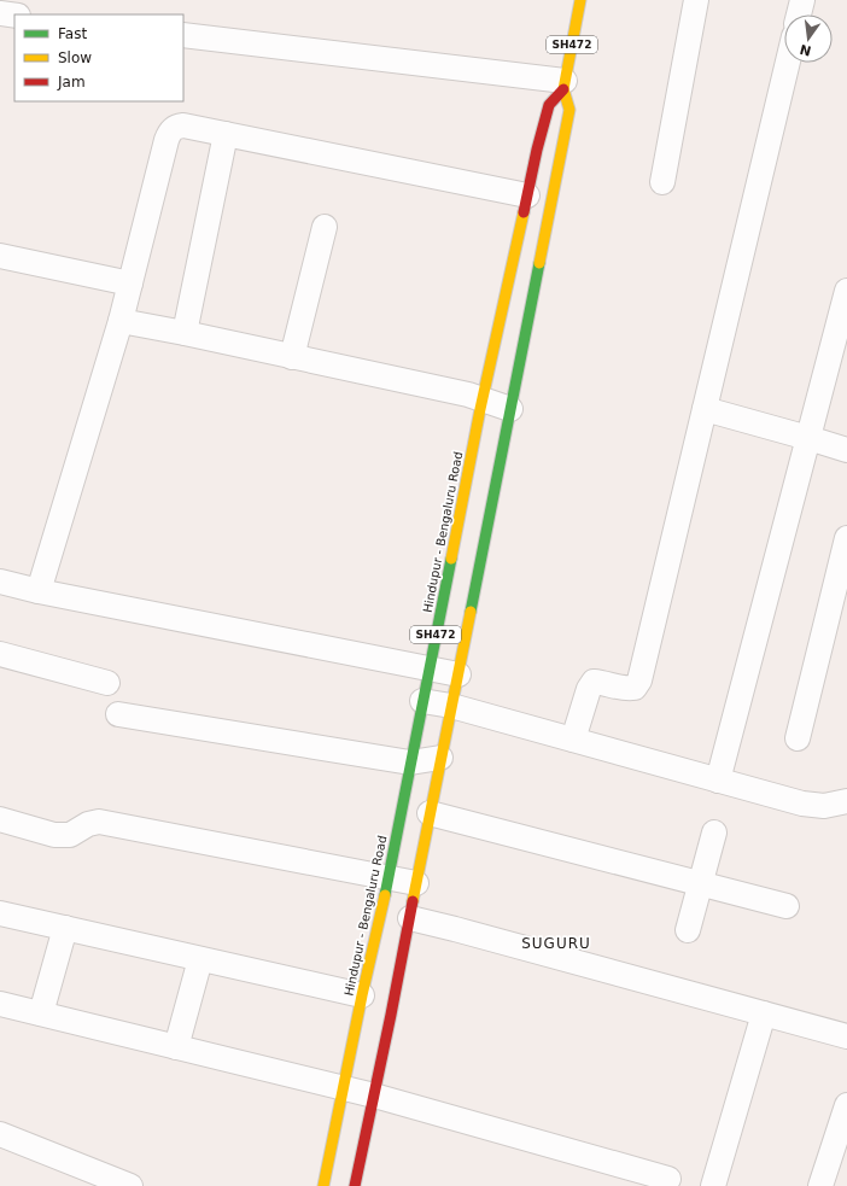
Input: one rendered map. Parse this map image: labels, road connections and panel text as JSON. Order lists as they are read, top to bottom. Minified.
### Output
{"streets":{"main road":["SH472","Hindupur - Bengaluru Road"]},"districts":["SUGURU"],"legend":["Fast","Slow","Jam"],"north":"bottom"}
